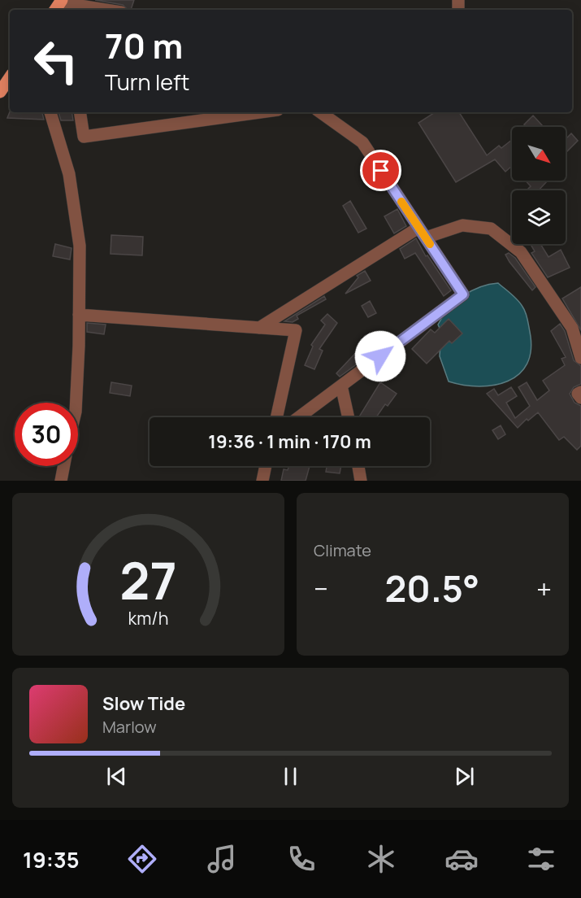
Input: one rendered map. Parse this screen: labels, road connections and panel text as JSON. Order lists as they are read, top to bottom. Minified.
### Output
{"north":"bottom right","page":{"turn":["70 m","Turn left"],"limit":"30","trip":"19:36 · 1 min · 170 m","tile":"Climate","heat":["−","20.5°","+"],"song":["Slow Tide","Marlow"],"tabs":"19:35","gauge":["27","km/h"]}}
